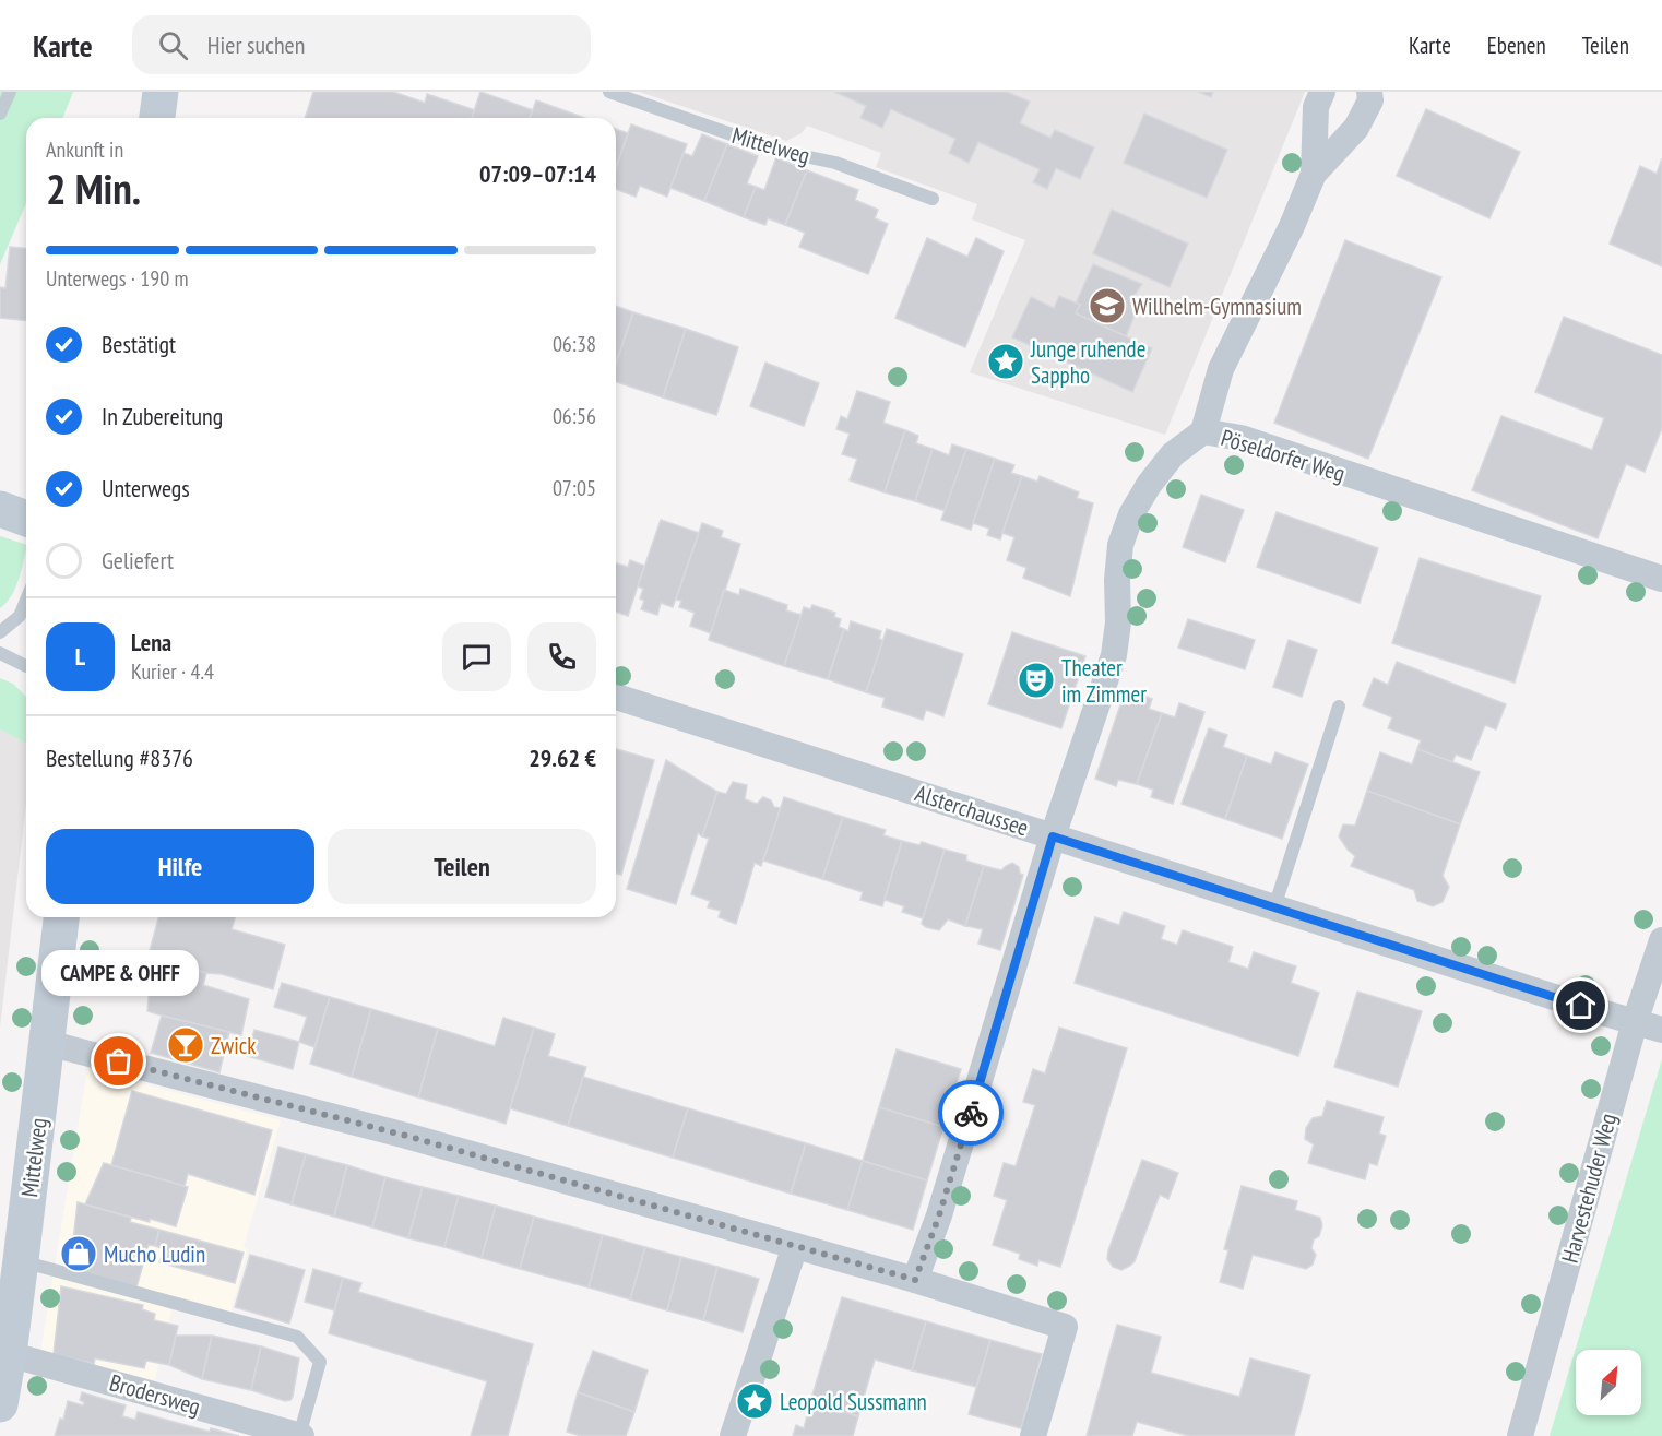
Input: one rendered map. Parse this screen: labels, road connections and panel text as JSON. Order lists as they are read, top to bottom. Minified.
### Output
{"streets":{"street":["Mittelweg","Pöseldorfer Weg","Alsterchaussee","Harvestehuder Weg","Brodersweg"]},"crossings":[["Mittelweg","Brodersweg"],["Pöseldorfer Weg","Alsterchaussee"],["Alsterchaussee","Harvestehuder Weg"]],"places":{"school or university":["Willhelm-Gymnasium"],"place":["Junge ruhende Sappho","Leopold Sussmann"],"theatre":["Theater im Zimmer"],"bar":["Zwick"],"other":["CAMPE & OHFF"],"shop":["Mucho Ludin"]},"north":"top right","page":{"header":"Karte","search":"Hier suchen","nav":["Karte","Ebenen","Teilen"],"heading":["2 Min.","Ankunft in","07:09–07:14"],"panel":["Lena","Kurier · 4.4","Bestellung #8376","29.62 €"],"bar":"Unterwegs · 190 m","list":[["Bestätigt","06:38"],["In Zubereitung","06:56"],["Unterwegs","07:05"],"Geliefert"],"round":"L","buttons":["Hilfe","Teilen"],"bubble":"CAMPE & OHFF"}}
